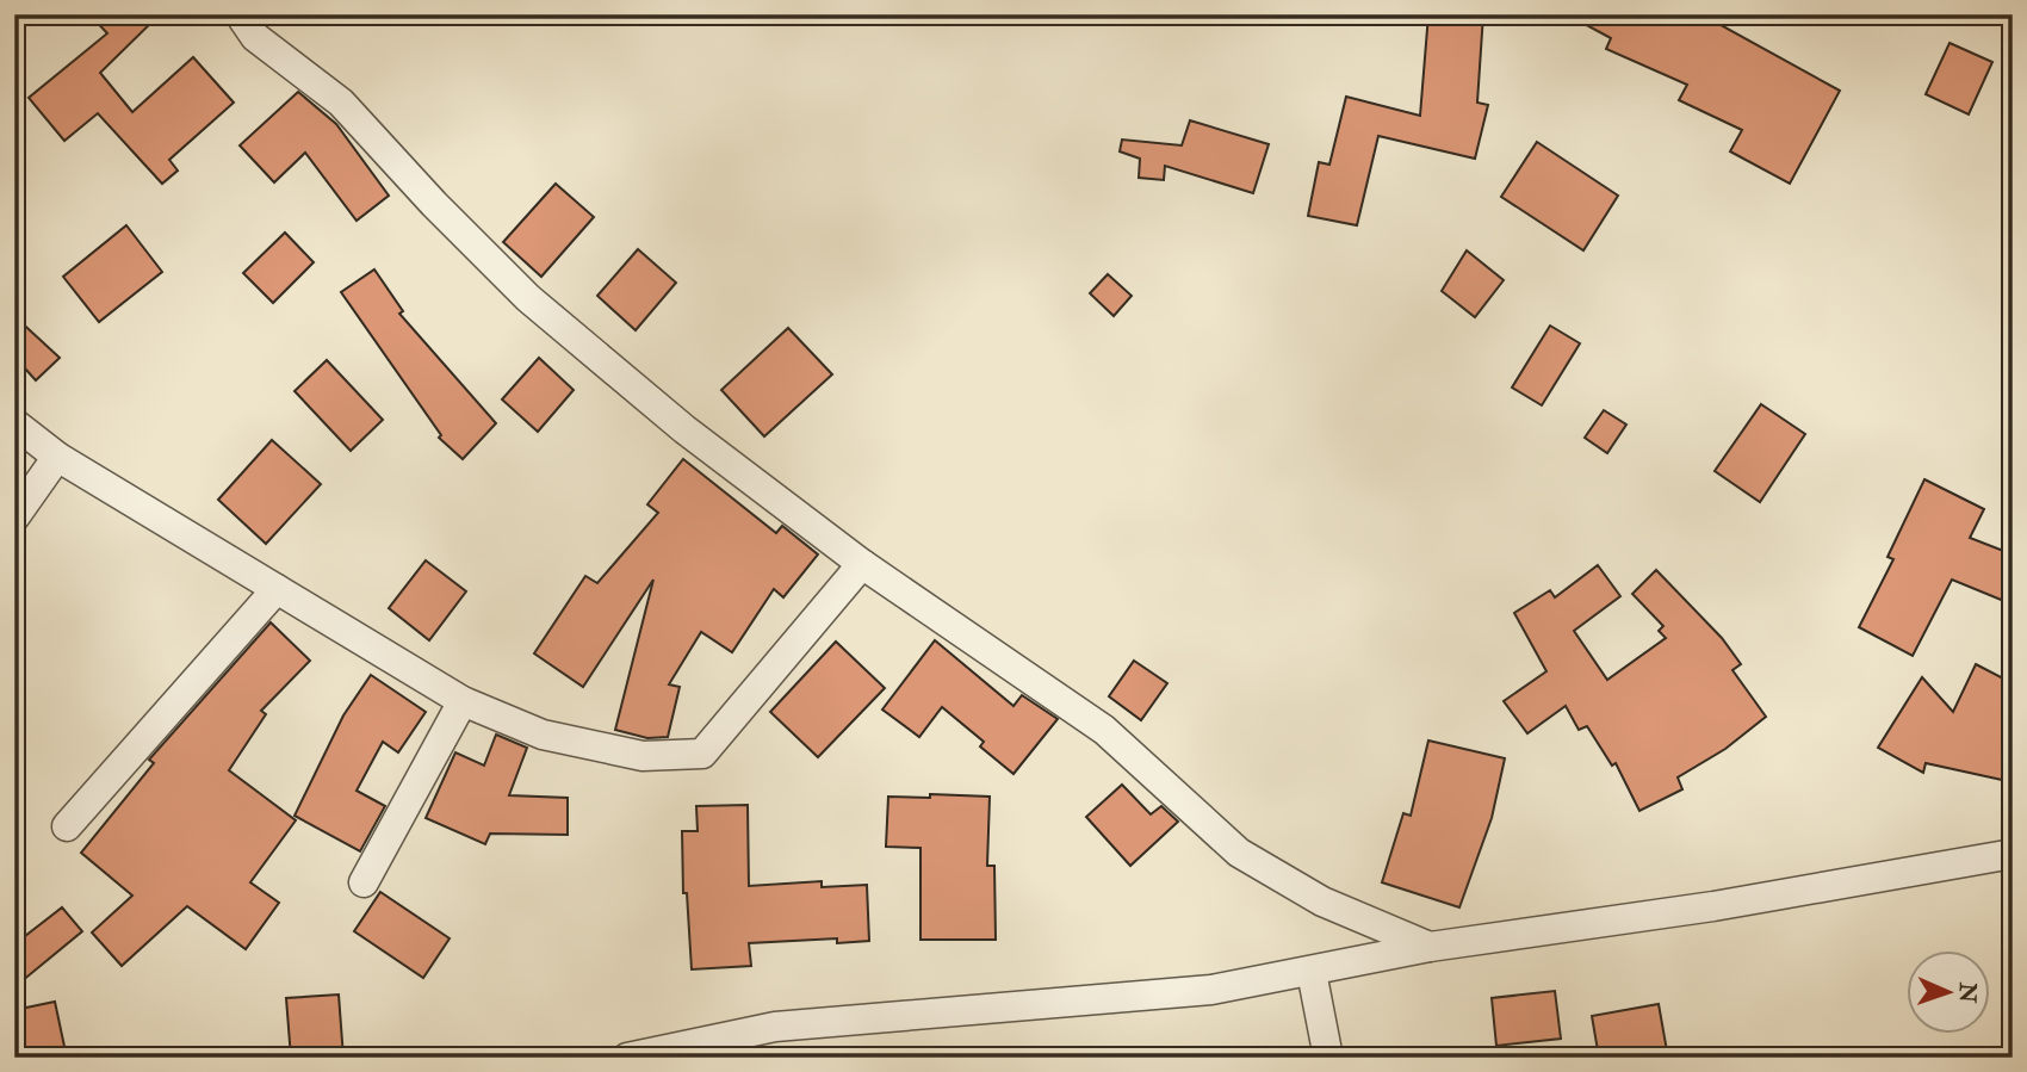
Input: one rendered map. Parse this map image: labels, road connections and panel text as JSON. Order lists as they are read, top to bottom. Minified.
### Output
{"north":"right"}
